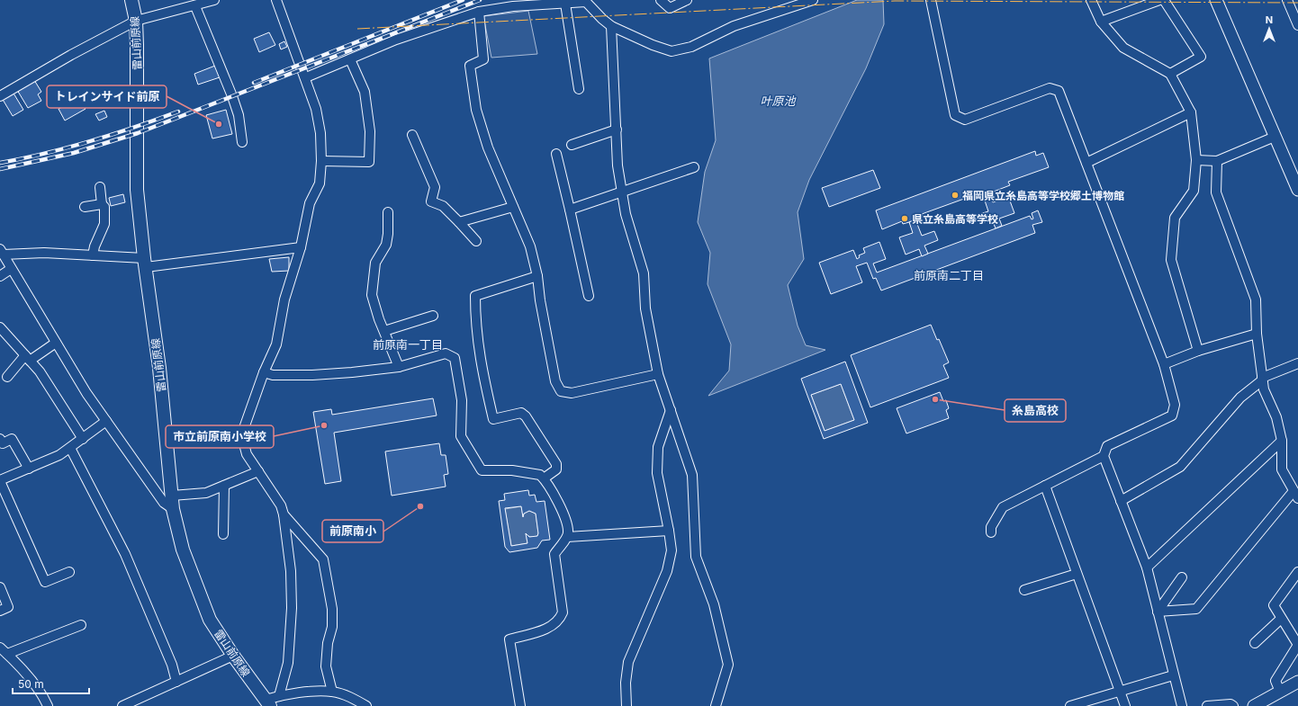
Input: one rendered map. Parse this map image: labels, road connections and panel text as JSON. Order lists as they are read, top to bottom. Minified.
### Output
{"streets":{"main road":["雷山前原線"]},"districts":["前原南二丁目","前原南一丁目"],"water":["叶原池"],"places":["トレインサイド前原","福岡県立糸島高等学校郷土博物館","県立糸島高等学校","糸島高校","市立前原南小学校","前原南小"],"scale_bar":"50 m","north":"top"}
